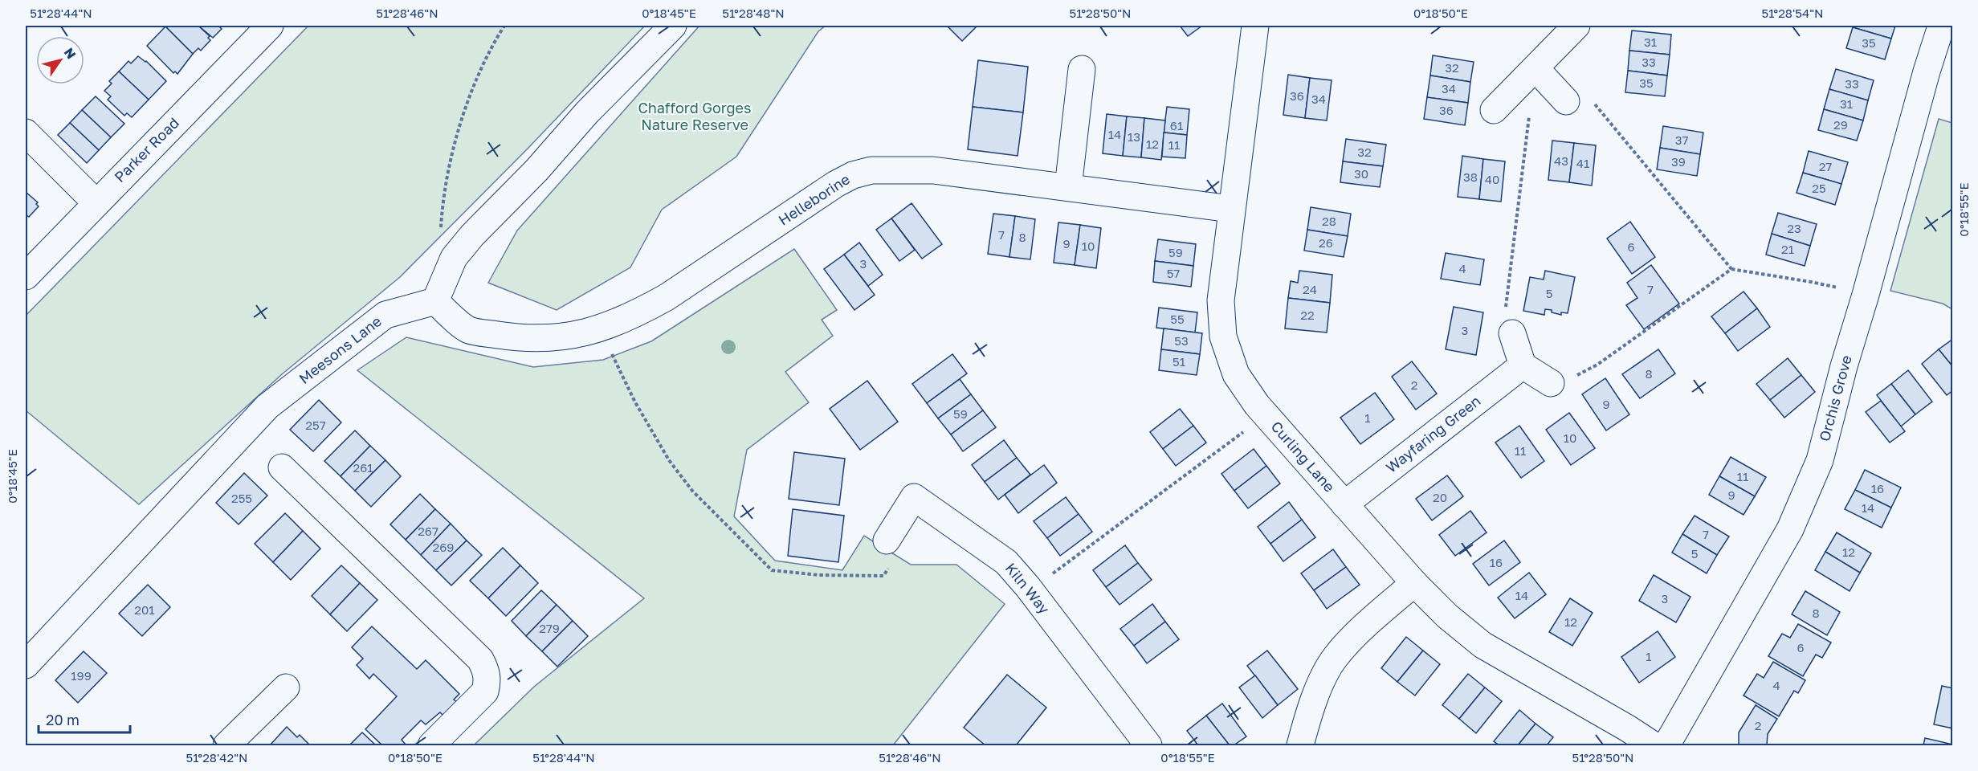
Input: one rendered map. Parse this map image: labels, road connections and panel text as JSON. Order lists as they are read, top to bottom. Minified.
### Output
{"streets":{"street":["Parker Road","Helleborine","Meesons Lane","Orchis Grove","Wayfaring Green","Curling Lane","Kiln Way"]},"crossings":[["Helleborine","Meesons Lane"],["Helleborine","Curling Lane"],["Wayfaring Green","Curling Lane"]],"parks":["Chafford Gorges Nature Reserve"],"house_numbers":["31","35","33","32","35","33","34","36","34","31","36","29","61","14","13","37","12","11","32","43","39","41","27","30","38","40","25","28","23","7","8","26","9","10","6","21","59","3","4","57","24","7","5","22","55","3","53","51","8","2","9","59","1","257","10","11","261","11","16","9","20","255","14","267","7","269","12","5","16","14","3","201","8","12","279","6","1","199","4","2"],"scale_bar":"20 m","north":"top right","coordinates":["51°28'44\"N","51°28'46\"N","0°18'45\"E","51°28'48\"N","51°28'50\"N","0°18'50\"E","51°28'54\"N","0°18'55\"E","51°28'42\"N"]}
